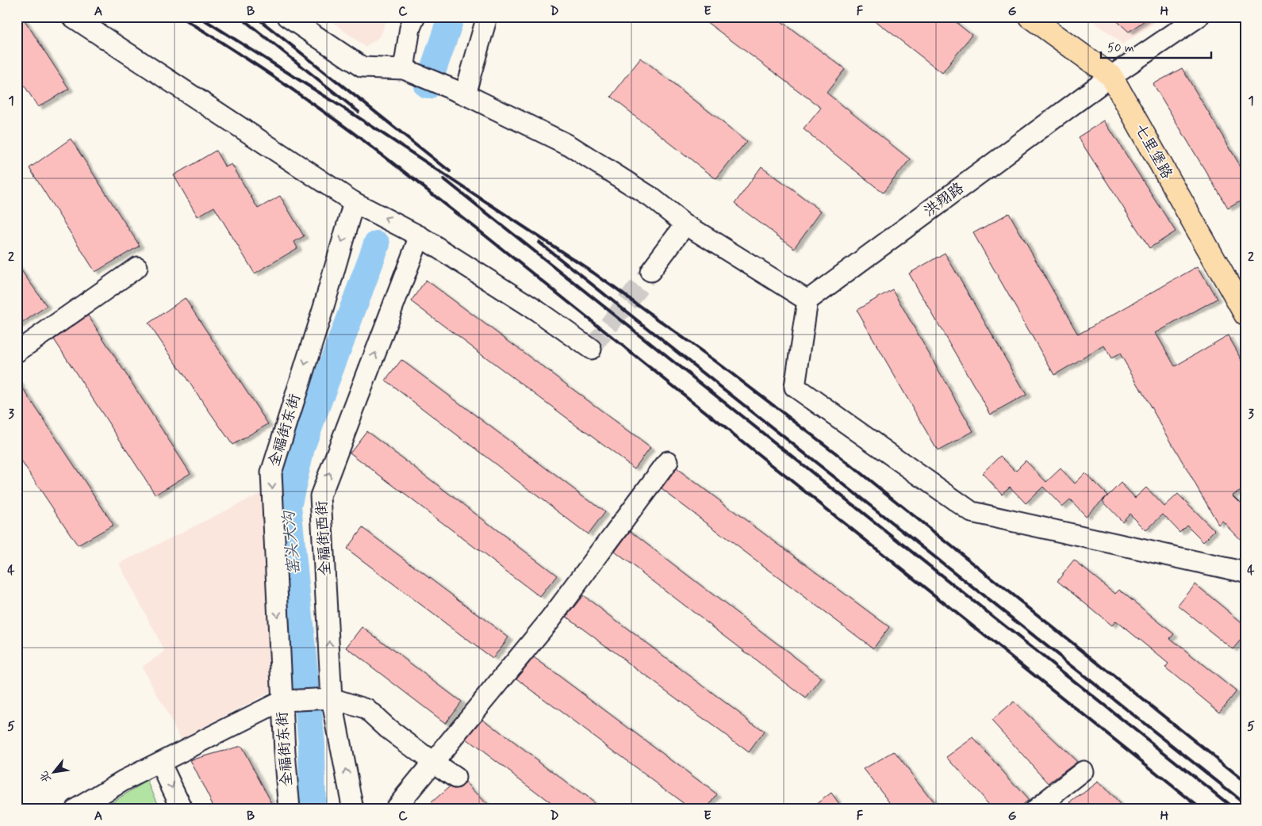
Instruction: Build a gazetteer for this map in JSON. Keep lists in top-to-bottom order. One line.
{"streets":{"main road":["七里堡路"],"street":["洪翔路","全福街东街","全福街西街"]},"crossings":[["七里堡路","洪翔路"]],"one_way":["全福街东街","全福街西街"],"water":["窑头大沟"],"scale_bar":"50 m","north":"bottom left","grid":{"columns":["A","B","C","D","E","F","G","H"],"rows":["1","2","3","4","5"]}}
